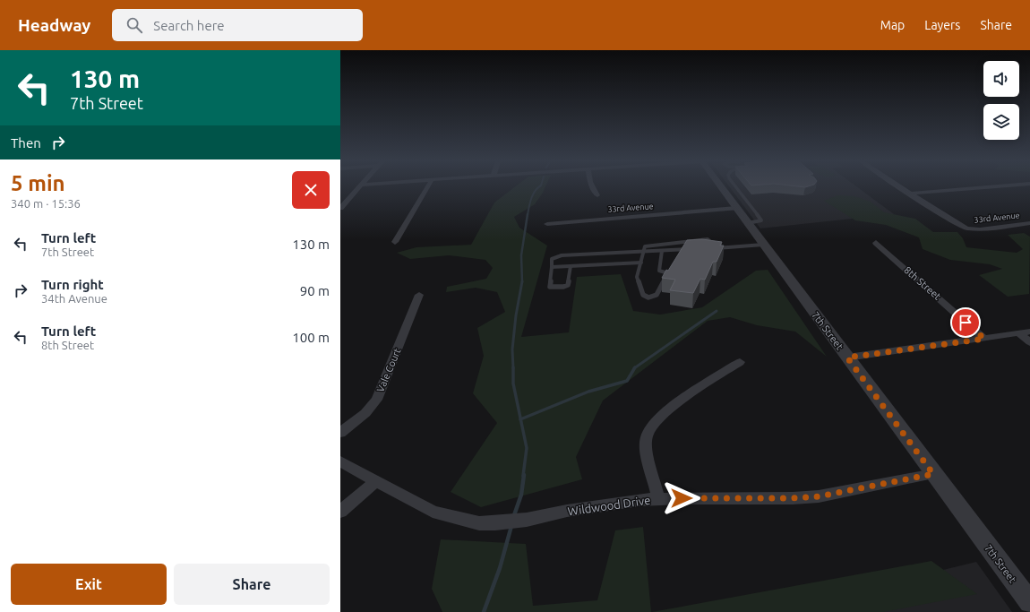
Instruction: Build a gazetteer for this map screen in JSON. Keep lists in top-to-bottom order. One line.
{"streets":{"street":["33rd Avenue","8th Street","7th Street","Vale Court","Wildwood Drive"]},"crossings":[["33rd Avenue","7th Street"],["7th Street","Wildwood Drive"]],"page":{"header":"Headway","search":"Search here","nav":["Map","Layers","Share"],"turn":["130 m","7th Street"],"then":"Then","heading":["5 min","340 m · 15:36"],"list":[{"name":"Turn left","note":"7th Street","value":"130 m"},{"name":"Turn right","note":"34th Avenue","value":"90 m"},{"name":"Turn left","note":"8th Street","value":"100 m"}],"buttons":["Exit","Share"]}}
